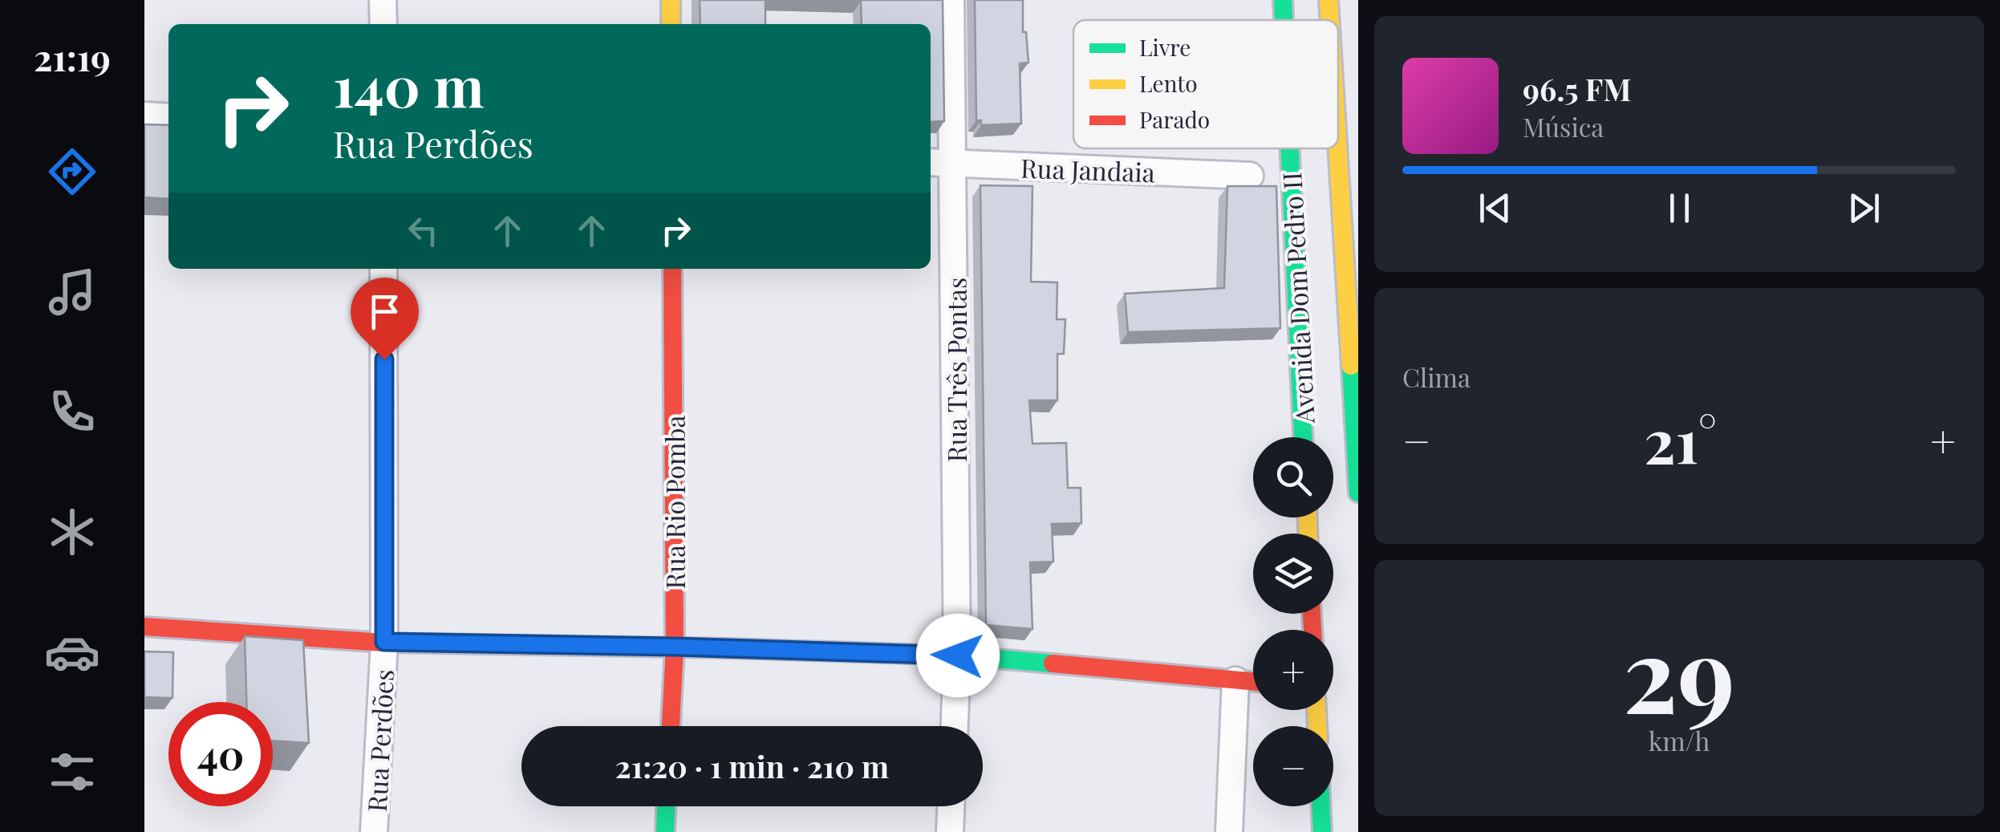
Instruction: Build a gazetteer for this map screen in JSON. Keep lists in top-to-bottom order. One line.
{"streets":{"main road":["Avenida Dom Pedro II","Rua Rio Pomba"],"street":["Rua Jandaia","Rua Três Pontas","Rua Perdões"]},"crossings":[["Rua Jandaia","Rua Três Pontas"]],"legend":["Livre","Lento","Parado"],"page":{"tabs":"21:19","turn":["140 m","Rua Perdões"],"song":["96.5 FM","Música"],"tile":["Clima",["29","km/h"]],"heat":["−","21°","+"],"map_buttons":["+","−"],"limit":"40","trip":"21:20 · 1 min · 210 m"}}
